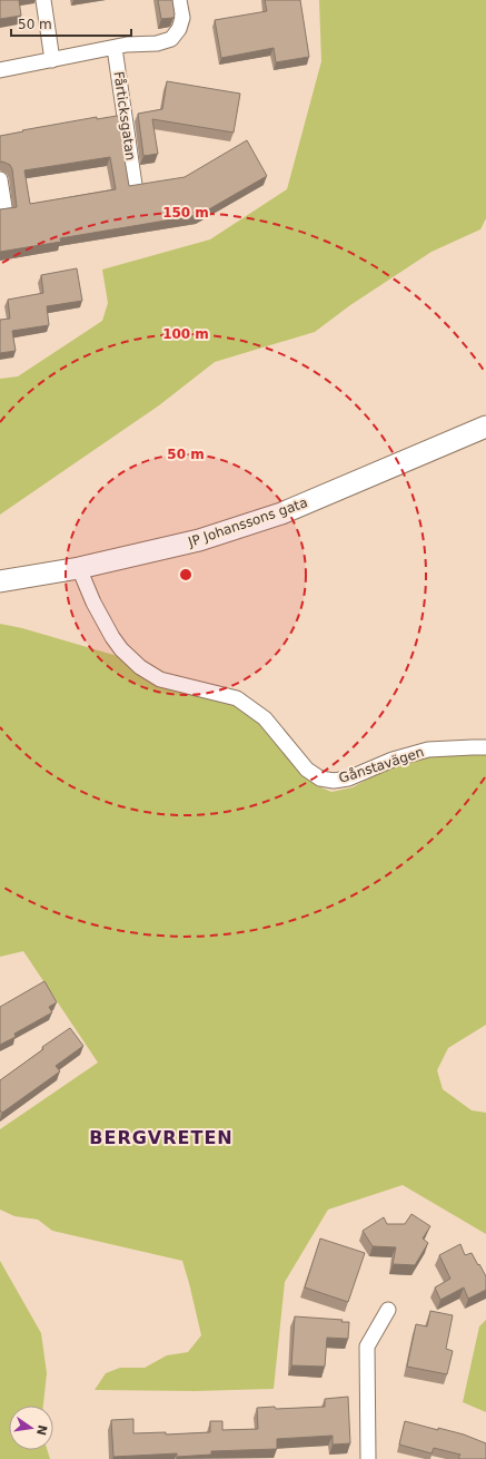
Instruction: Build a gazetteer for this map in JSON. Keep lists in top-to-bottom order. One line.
{"streets":{"street":["Fårticksgatan","JP Johanssons gata","Gånstavägen"]},"crossings":[["JP Johanssons gata","Gånstavägen"]],"districts":["BERGVRETEN"],"scale_bar":"50 m","north":"right","rings":["150 m","100 m","50 m"]}
